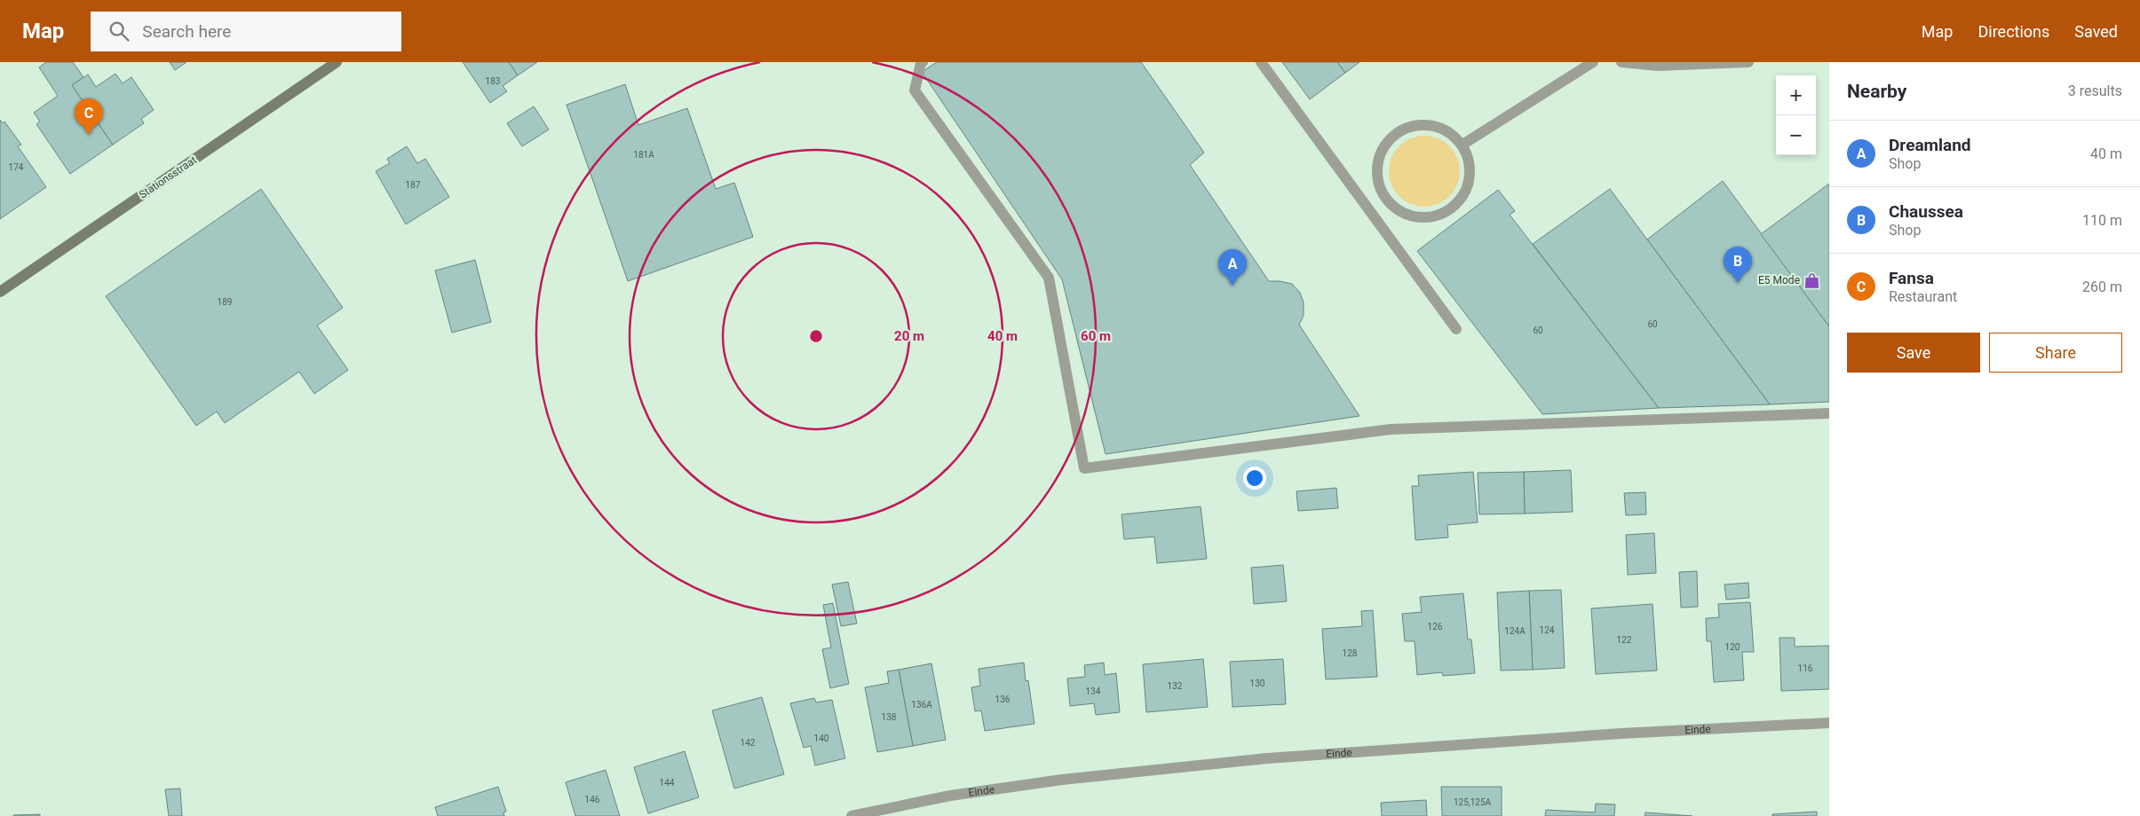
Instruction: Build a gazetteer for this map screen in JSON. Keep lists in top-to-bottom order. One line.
{"streets":{"main road":["Stationsstraat"],"street":["Einde"]},"places":{"shop":["E5 Mode"]},"house_numbers":["183","181A","174","187","189","60","60","126","124","124A","122","120","128","116","130","132","134","136","136A","138","140","142","144","146","125,125A"],"page":{"header":"Map","search":"Search here","nav":["Map","Directions","Saved"],"heading":["Nearby","3 results"],"map_buttons":["+","−"],"pins":["C","B","A"],"list":[{"mark":"A","name":"Dreamland","note":"Shop","value":"40 m"},{"mark":"B","name":"Chaussea","note":"Shop","value":"110 m"},{"mark":"C","name":"Fansa","note":"Restaurant","value":"260 m"}],"buttons":["Save","Share"]},"rings":["20 m","40 m","60 m"]}
